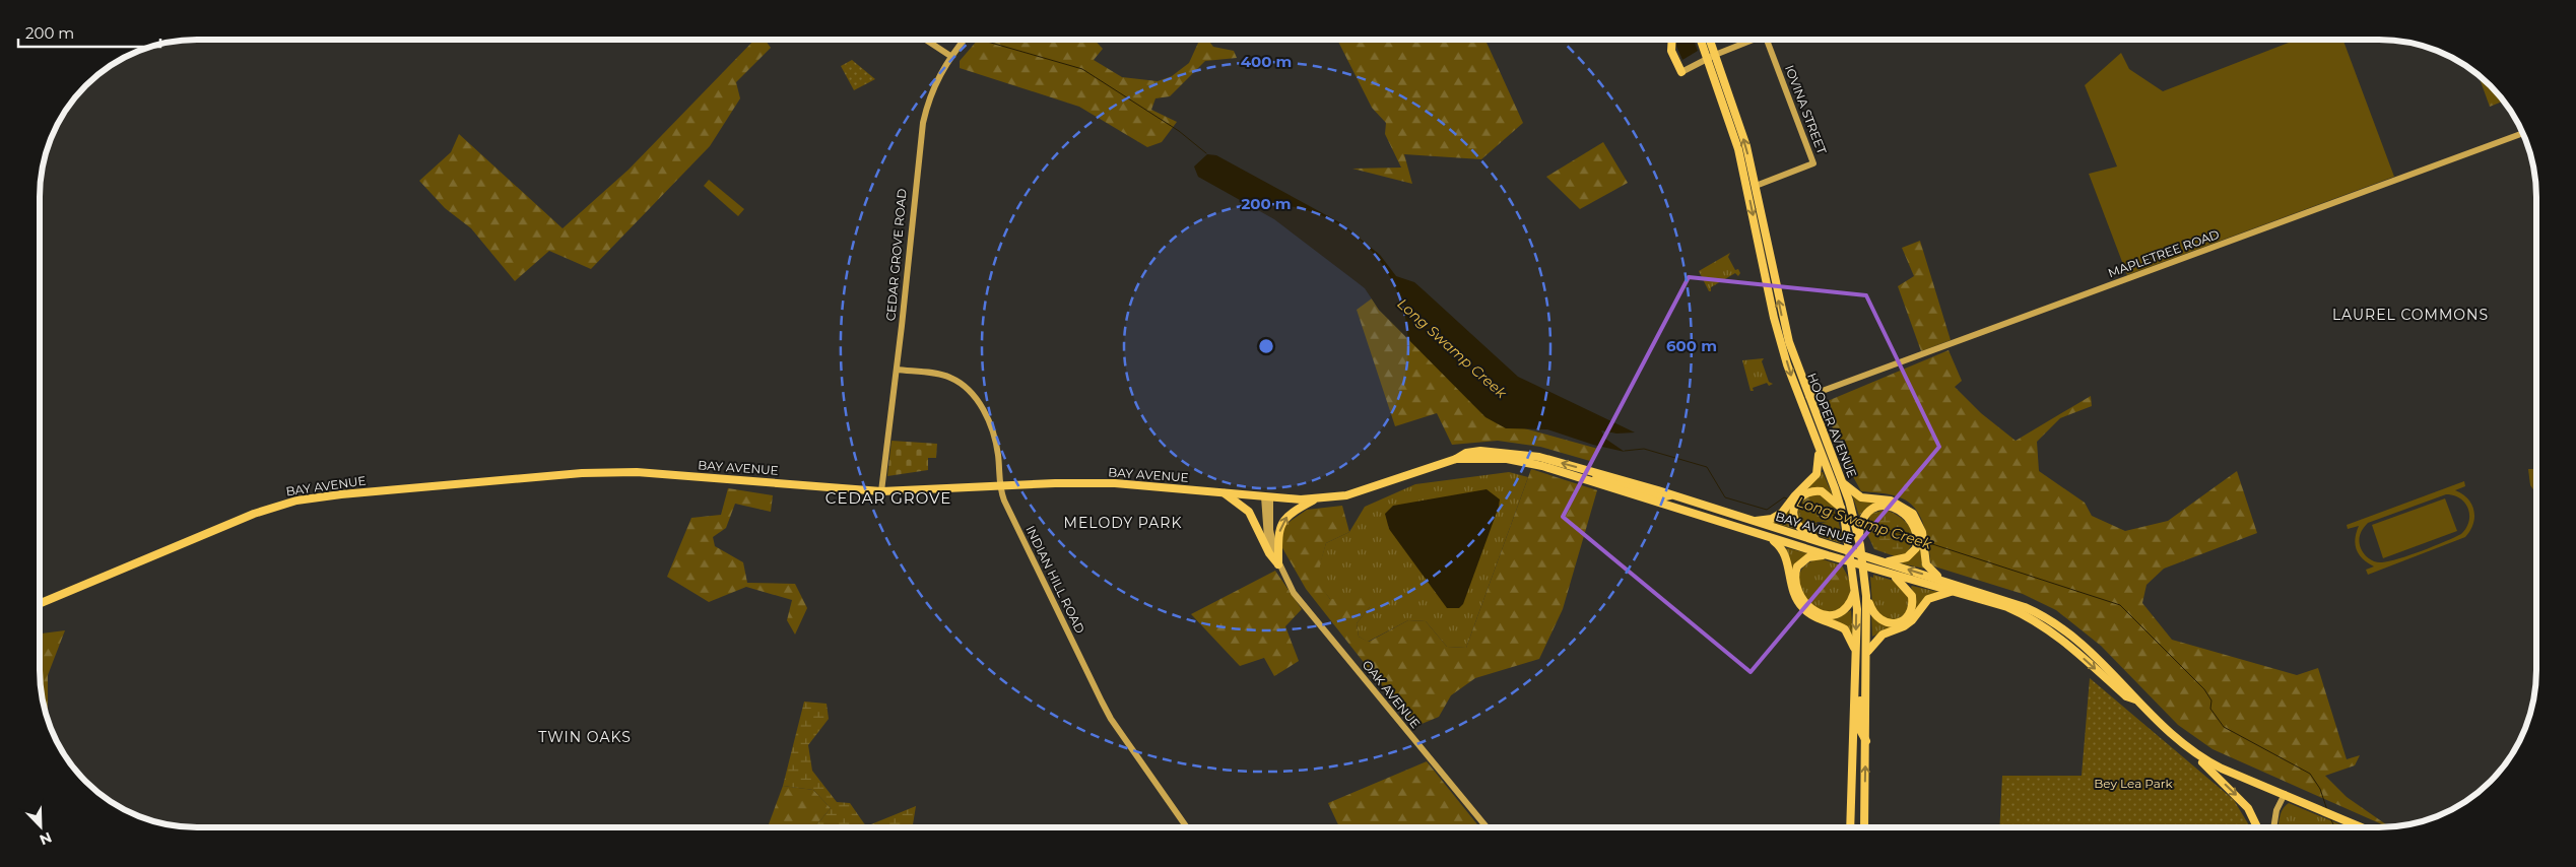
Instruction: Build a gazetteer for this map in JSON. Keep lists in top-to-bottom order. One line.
{"streets":{"main road":["HOOPER AVENUE","BAY AVENUE"],"street":["IOVINA STREET","MAPLETREE ROAD","CEDAR GROVE ROAD","INDIAN HILL ROAD","OAK AVENUE"]},"crossings":[["IOVINA STREET","HOOPER AVENUE"],["MAPLETREE ROAD","HOOPER AVENUE"],["CEDAR GROVE ROAD","BAY AVENUE"],["CEDAR GROVE ROAD","INDIAN HILL ROAD"],["HOOPER AVENUE","BAY AVENUE"],["BAY AVENUE","INDIAN HILL ROAD"],["BAY AVENUE","OAK AVENUE"]],"districts":["LAUREL COMMONS","CEDAR GROVE","MELODY PARK","TWIN OAKS"],"water":["Long Swamp Creek"],"parks":["Bey Lea Park"],"scale_bar":"200 m","north":"bottom right","rings":["400 m","200 m","600 m"]}
